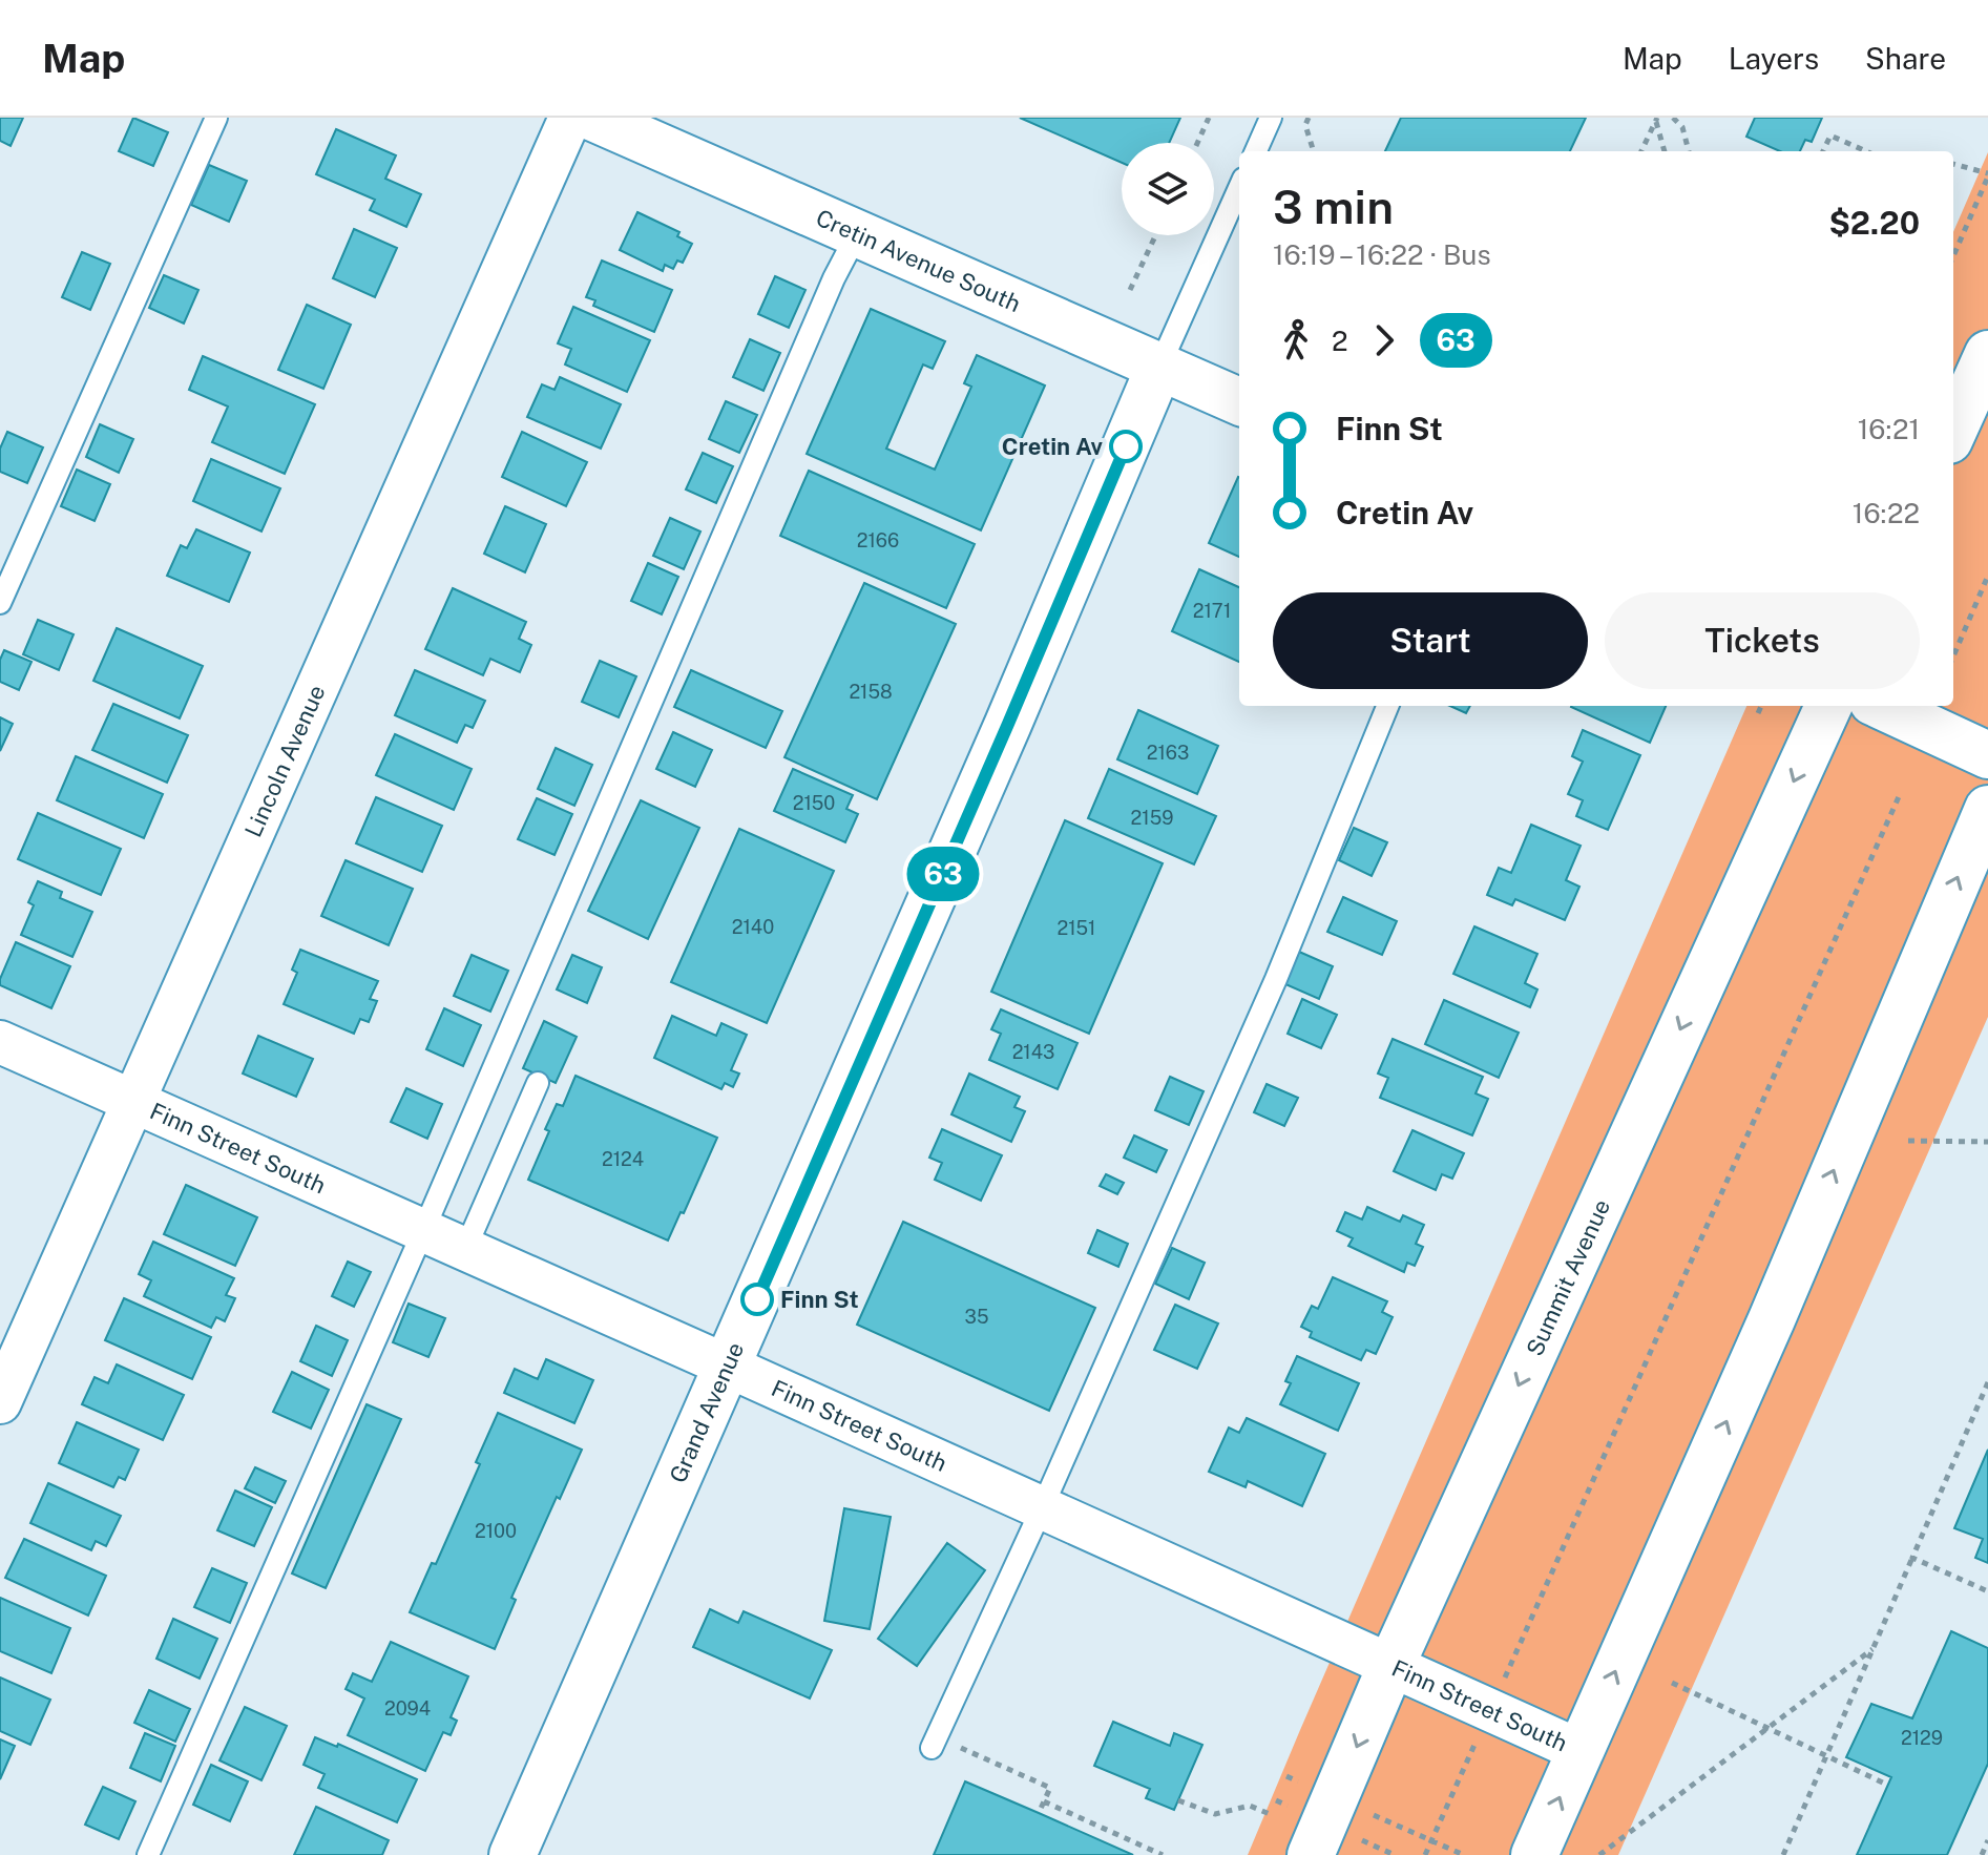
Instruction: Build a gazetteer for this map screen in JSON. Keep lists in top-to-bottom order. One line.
{"streets":{"street":["Cretin Avenue South","Lincoln Avenue","Finn Street South","Summit Avenue","Grand Avenue"]},"crossings":[["Cretin Avenue South","Grand Avenue"],["Lincoln Avenue","Finn Street South"],["Finn Street South","Summit Avenue"],["Finn Street South","Grand Avenue"]],"places":["Cretin Av","Finn St"],"lines":["bus line 63"],"house_numbers":["2166","2171","2158","2163","2150","2159","2140","2151","2143","2124","35","2100","2094","2129"],"page":{"header":"Map","nav":["Map","Layers","Share"],"on_map":"63","heading":["3 min","16:19 – 16:22 · Bus","$2.20"],"legs":["2","63"],"list":[{"name":"Finn St","value":"16:21"},{"name":"Cretin Av","value":"16:22"}],"buttons":["Start","Tickets"]}}
